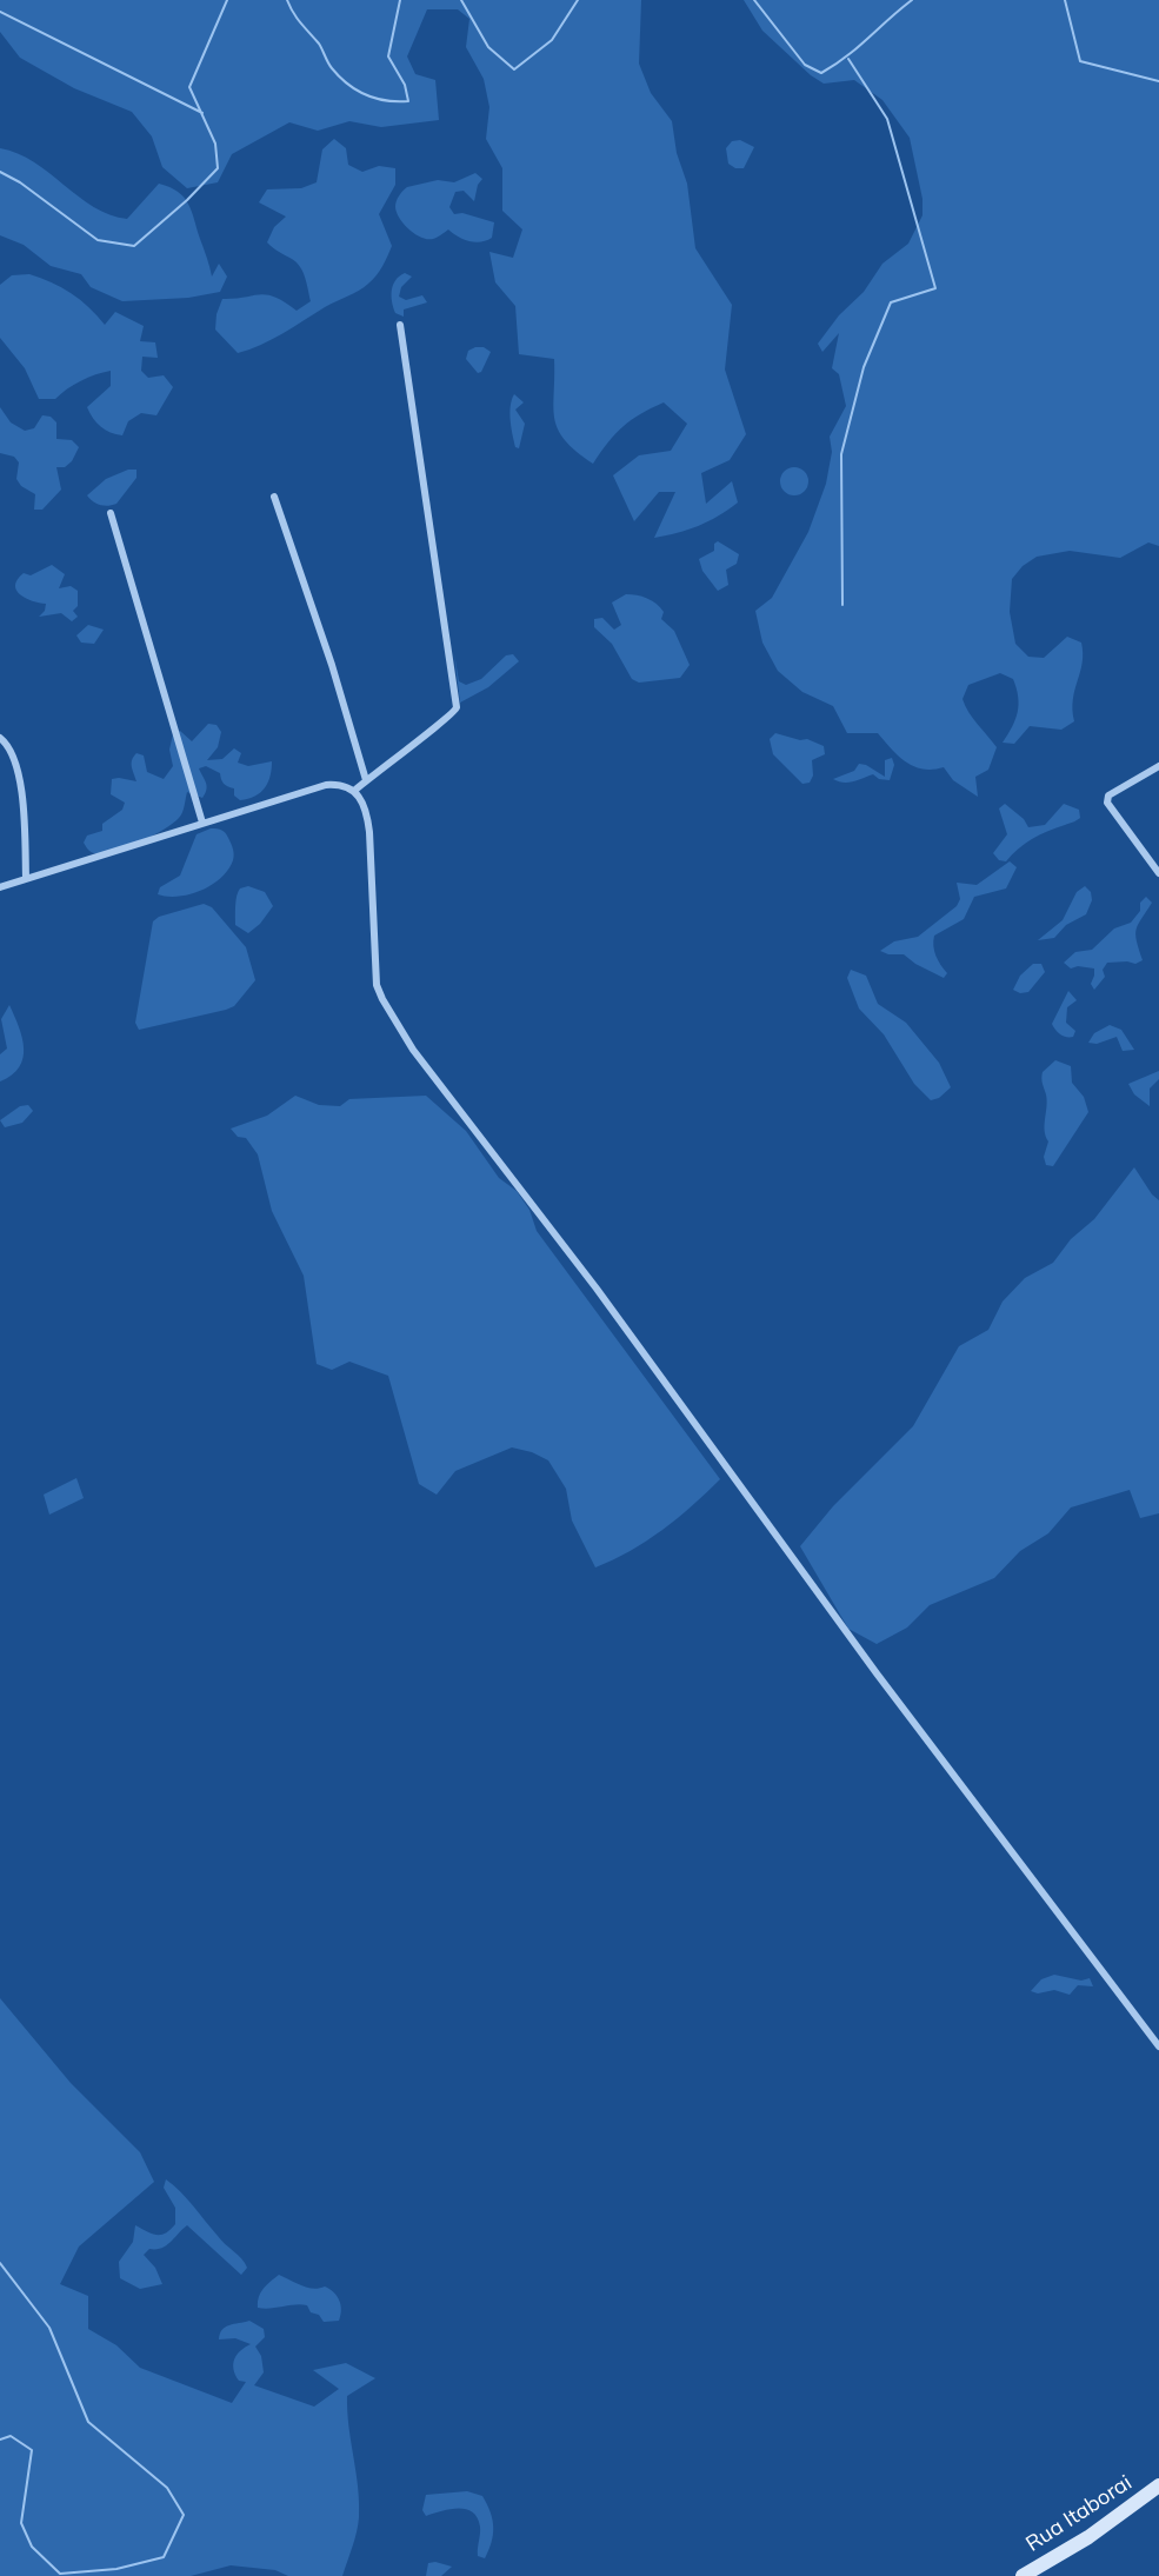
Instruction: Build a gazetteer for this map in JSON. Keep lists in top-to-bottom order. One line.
{"streets":{"street":["Rua Itaborai"]}}
